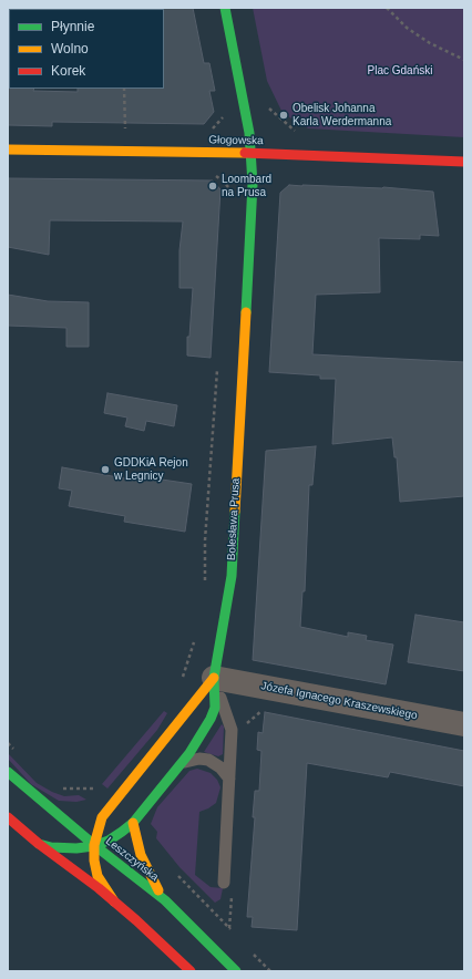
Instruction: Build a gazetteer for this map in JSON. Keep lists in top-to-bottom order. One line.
{"streets":{"street":["Głogowska","Bolesława Prusa","Józefa Ignacego Kraszewskiego","Leszczyńska"]},"crossings":[["Głogowska","Bolesława Prusa"],["Bolesława Prusa","Józefa Ignacego Kraszewskiego"]],"parks":["Plac Gdański"],"places":["Obelisk Johanna Karla Werdermanna","Loombard na Prusa","GDDKiA Rejon w Legnicy"],"legend":["Płynnie","Wolno","Korek"]}
